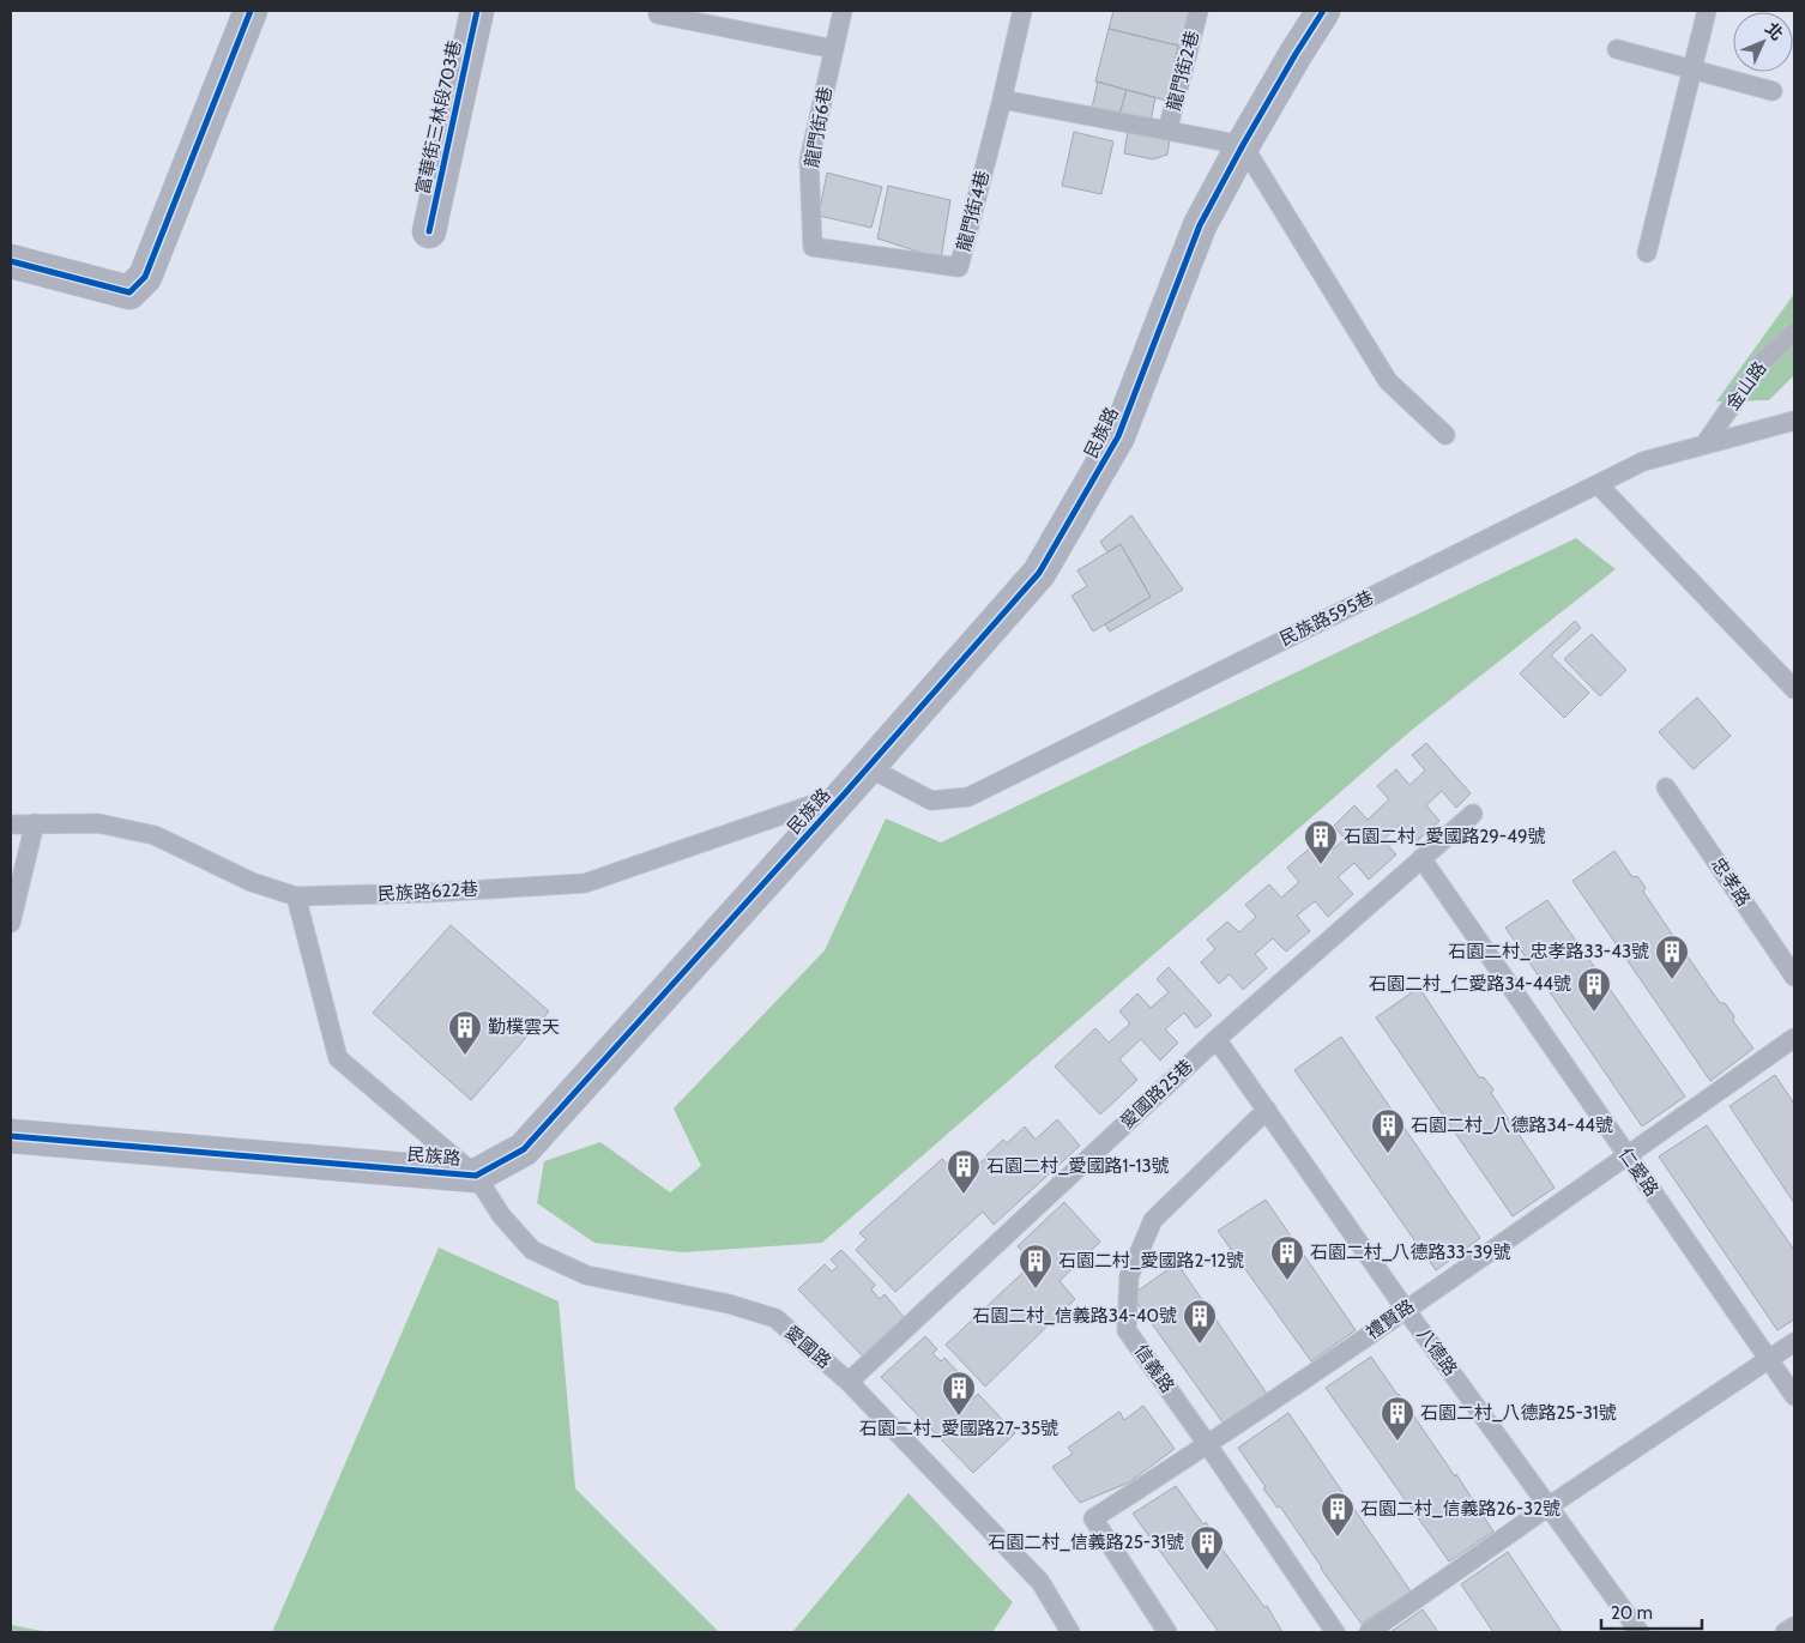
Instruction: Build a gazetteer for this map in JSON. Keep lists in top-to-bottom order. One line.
{"streets":{"street":["富華街三林段703巷","民族路"],"lane":["龍門街2巷","龍門街6巷","龍門街4巷","金山路","民族路595巷","忠孝路","民族路622巷","愛國路25巷","仁愛路","禮賢路","愛國路","八德路","信義路"]},"crossings":[["龍門街6巷","龍門街4巷"],["金山路","民族路595巷"],["民族路","民族路595巷"],["民族路","民族路622巷"],["民族路","愛國路"],["民族路622巷","愛國路"],["愛國路25巷","仁愛路"],["愛國路25巷","愛國路"],["愛國路25巷","八德路"],["仁愛路","禮賢路"],["禮賢路","八德路"],["禮賢路","信義路"],["八德路","信義路"]],"places":{"building":["石園二村_愛國路29-49號","石園二村_忠孝路33-43號","石園二村_仁愛路34-44號","勤樸雲天","石園二村_八德路34-44號","石園二村_愛國路1-13號","石園二村_八德路33-39號","石園二村_愛國路2-12號","石園二村_信義路34-40號","石園二村_愛國路27-35號","石園二村_八德路25-31號","石園二村_信義路26-32號","石園二村_信義路25-31號"]},"scale_bar":"20 m","north":"top right"}
